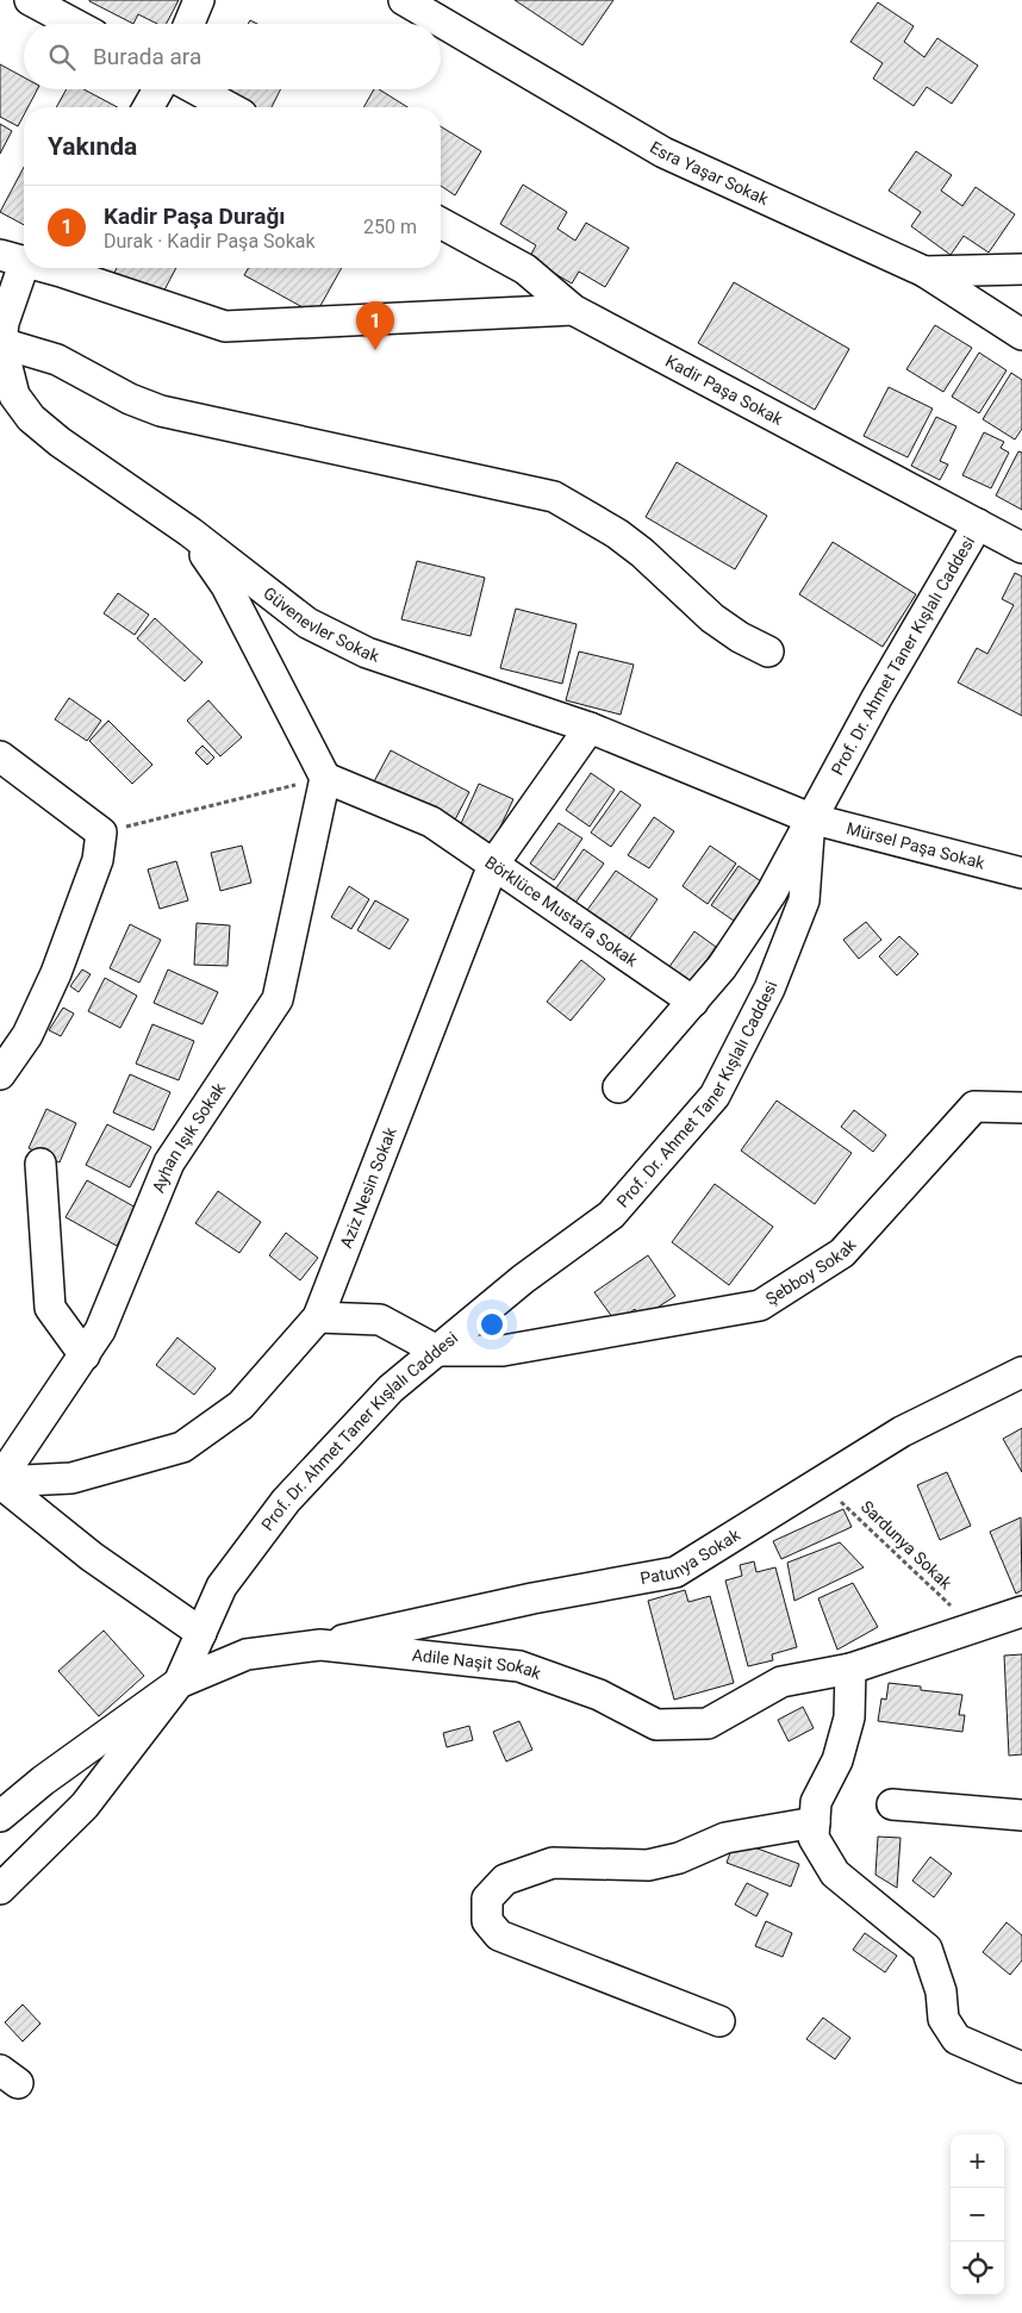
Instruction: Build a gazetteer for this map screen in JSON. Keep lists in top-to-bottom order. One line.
{"streets":{"street":["Esra Yaşar Sokak","Kadir Paşa Sokak","Güvenevler Sokak","Prof. Dr. Ahmet Taner Kışlalı Caddesi","Mürsel Paşa Sokak","Börklüce Mustafa Sokak","Ayhan Işık Sokak","Aziz Nesin Sokak","Şebboy Sokak","Patunya Sokak","Adile Naşit Sokak"],"path":["Sardunya Sokak"]},"crossings":[["Kadir Paşa Sokak","Prof. Dr. Ahmet Taner Kışlalı Caddesi"],["Güvenevler Sokak","Prof. Dr. Ahmet Taner Kışlalı Caddesi"],["Güvenevler Sokak","Mürsel Paşa Sokak"],["Güvenevler Sokak","Aziz Nesin Sokak"],["Prof. Dr. Ahmet Taner Kışlalı Caddesi","Mürsel Paşa Sokak"],["Prof. Dr. Ahmet Taner Kışlalı Caddesi","Börklüce Mustafa Sokak"],["Prof. Dr. Ahmet Taner Kışlalı Caddesi","Şebboy Sokak"],["Prof. Dr. Ahmet Taner Kışlalı Caddesi","Adile Naşit Sokak"],["Börklüce Mustafa Sokak","Ayhan Işık Sokak"],["Börklüce Mustafa Sokak","Aziz Nesin Sokak"],["Ayhan Işık Sokak","Aziz Nesin Sokak"],["Sardunya Sokak","Patunya Sokak"],["Sardunya Sokak","Adile Naşit Sokak"],["Patunya Sokak","Adile Naşit Sokak"]],"page":{"search":"Burada ara","heading":"Yakında","list":[{"mark":"1","name":"Kadir Paşa Durağı","note":"Durak · Kadir Paşa Sokak","value":"250 m"}],"pins":"1","map_buttons":["+","−"]}}
